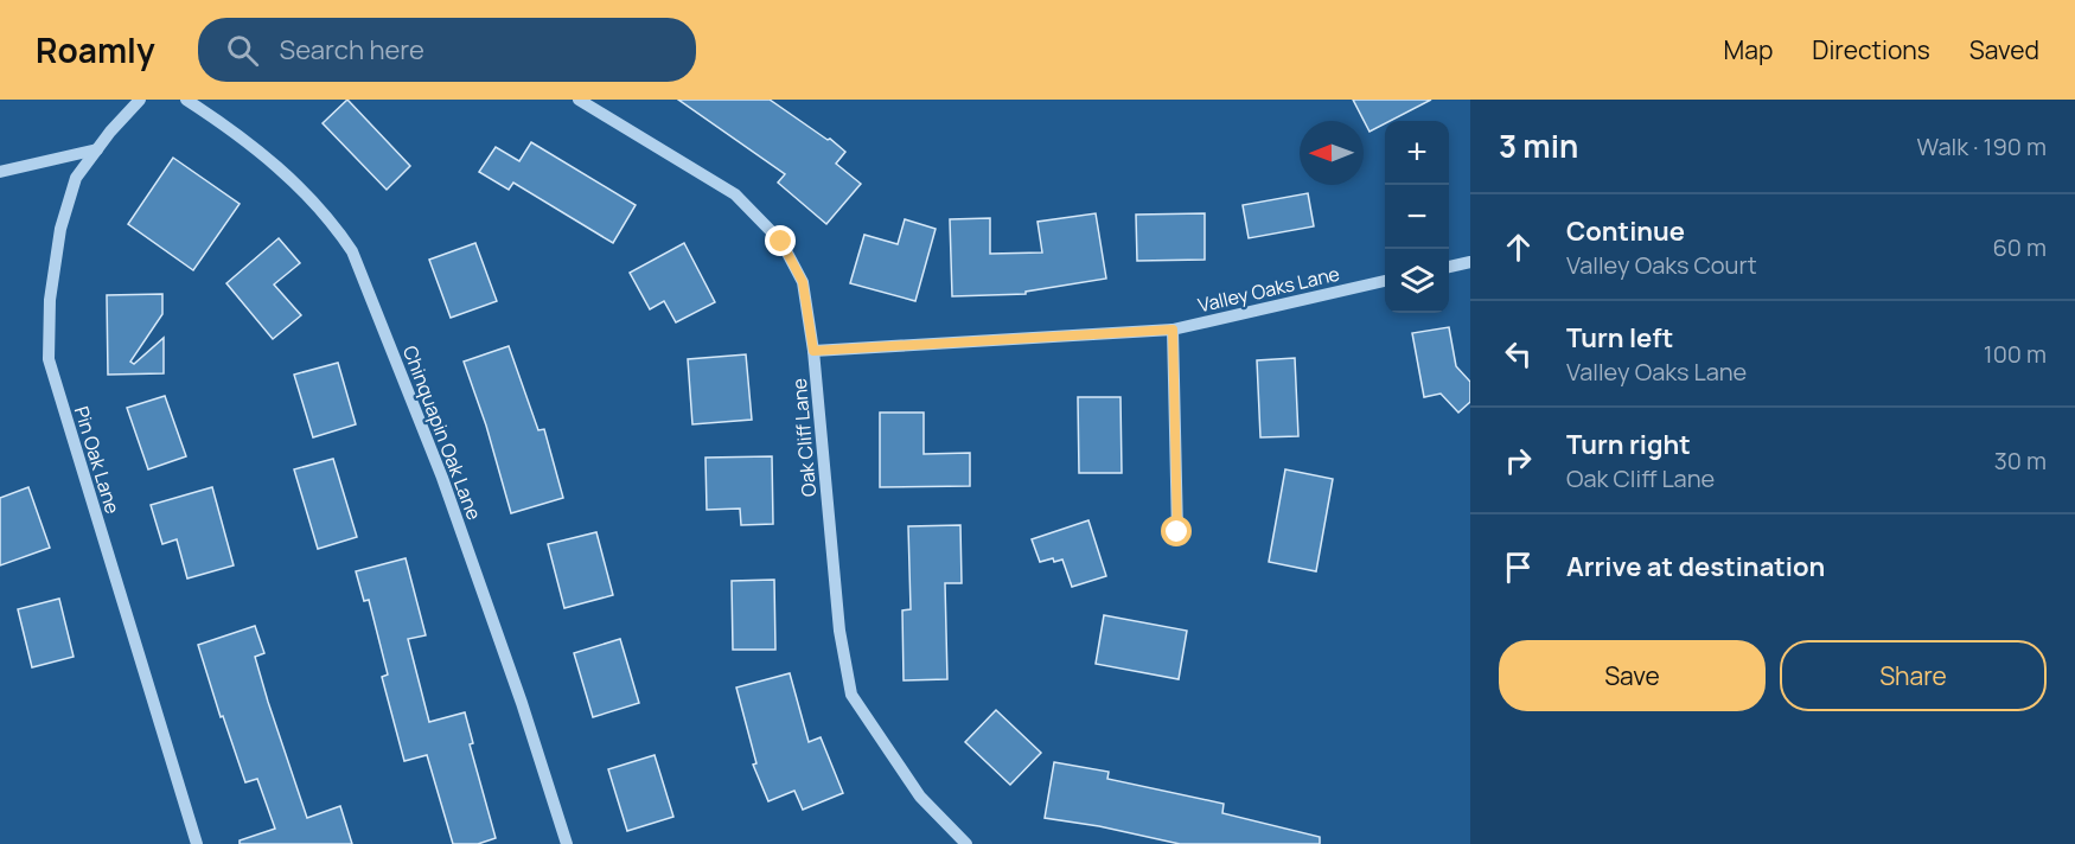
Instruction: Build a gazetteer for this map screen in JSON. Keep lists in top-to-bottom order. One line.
{"streets":{"street":["Valley Oaks Lane","Chinquapin Oak Lane","Oak Cliff Lane","Pin Oak Lane"]},"crossings":[["Valley Oaks Lane","Oak Cliff Lane"]],"north":"left","page":{"header":"Roamly","search":"Search here","nav":["Map","Directions","Saved"],"heading":["3 min","Walk · 190 m"],"map_buttons":["+","−"],"list":[["Continue","Valley Oaks Court","60 m"],["Turn left","Valley Oaks Lane","100 m"],["Turn right","Oak Cliff Lane","30 m"],"Arrive at destination"],"buttons":["Save","Share"]}}
